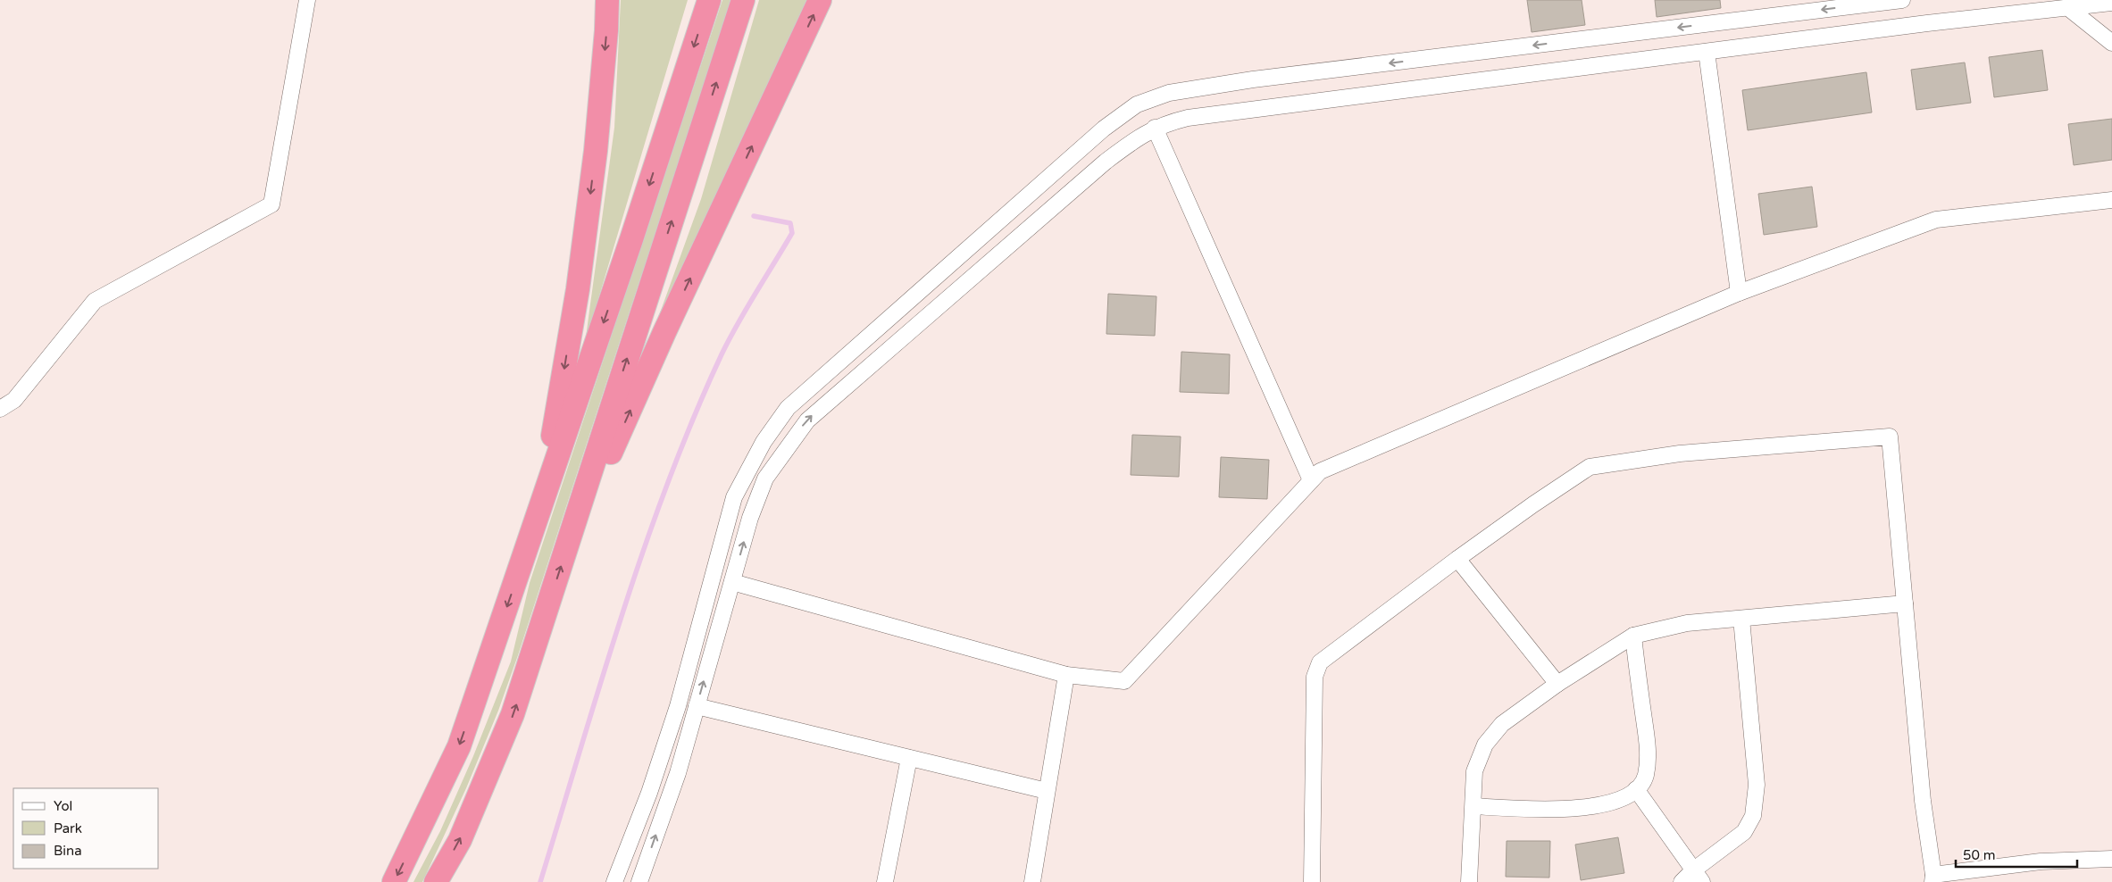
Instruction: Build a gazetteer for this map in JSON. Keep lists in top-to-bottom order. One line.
{"legend":["Yol","Park","Bina"],"scale_bar":"50 m"}
